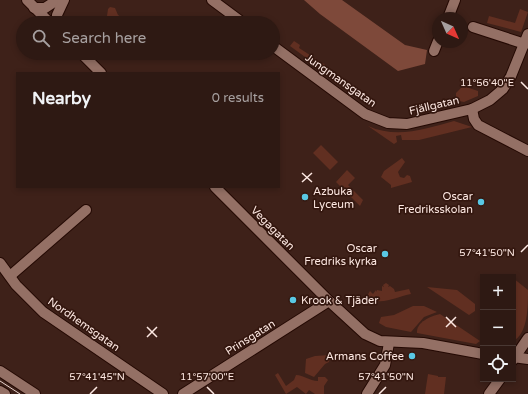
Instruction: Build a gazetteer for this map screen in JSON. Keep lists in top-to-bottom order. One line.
{"streets":{"street":["Jungmansgatan","Fjällgatan","Vegagatan","Nordhemsgatan","Prinsgatan"]},"crossings":[["Jungmansgatan","Fjällgatan"],["Vegagatan","Prinsgatan"]],"places":["Azbuka Lyceum","Oscar Fredriksskolan","Oscar Fredriks kyrka","Krook & Tjäder","Armans Coffee"],"north":"bottom right","page":{"search":"Search here","heading":["Nearby","0 results"],"map_buttons":["+","−"]},"coordinates":["11°56'40\"E","57°41'50\"N","57°41'45\"N","11°57'00\"E"]}
